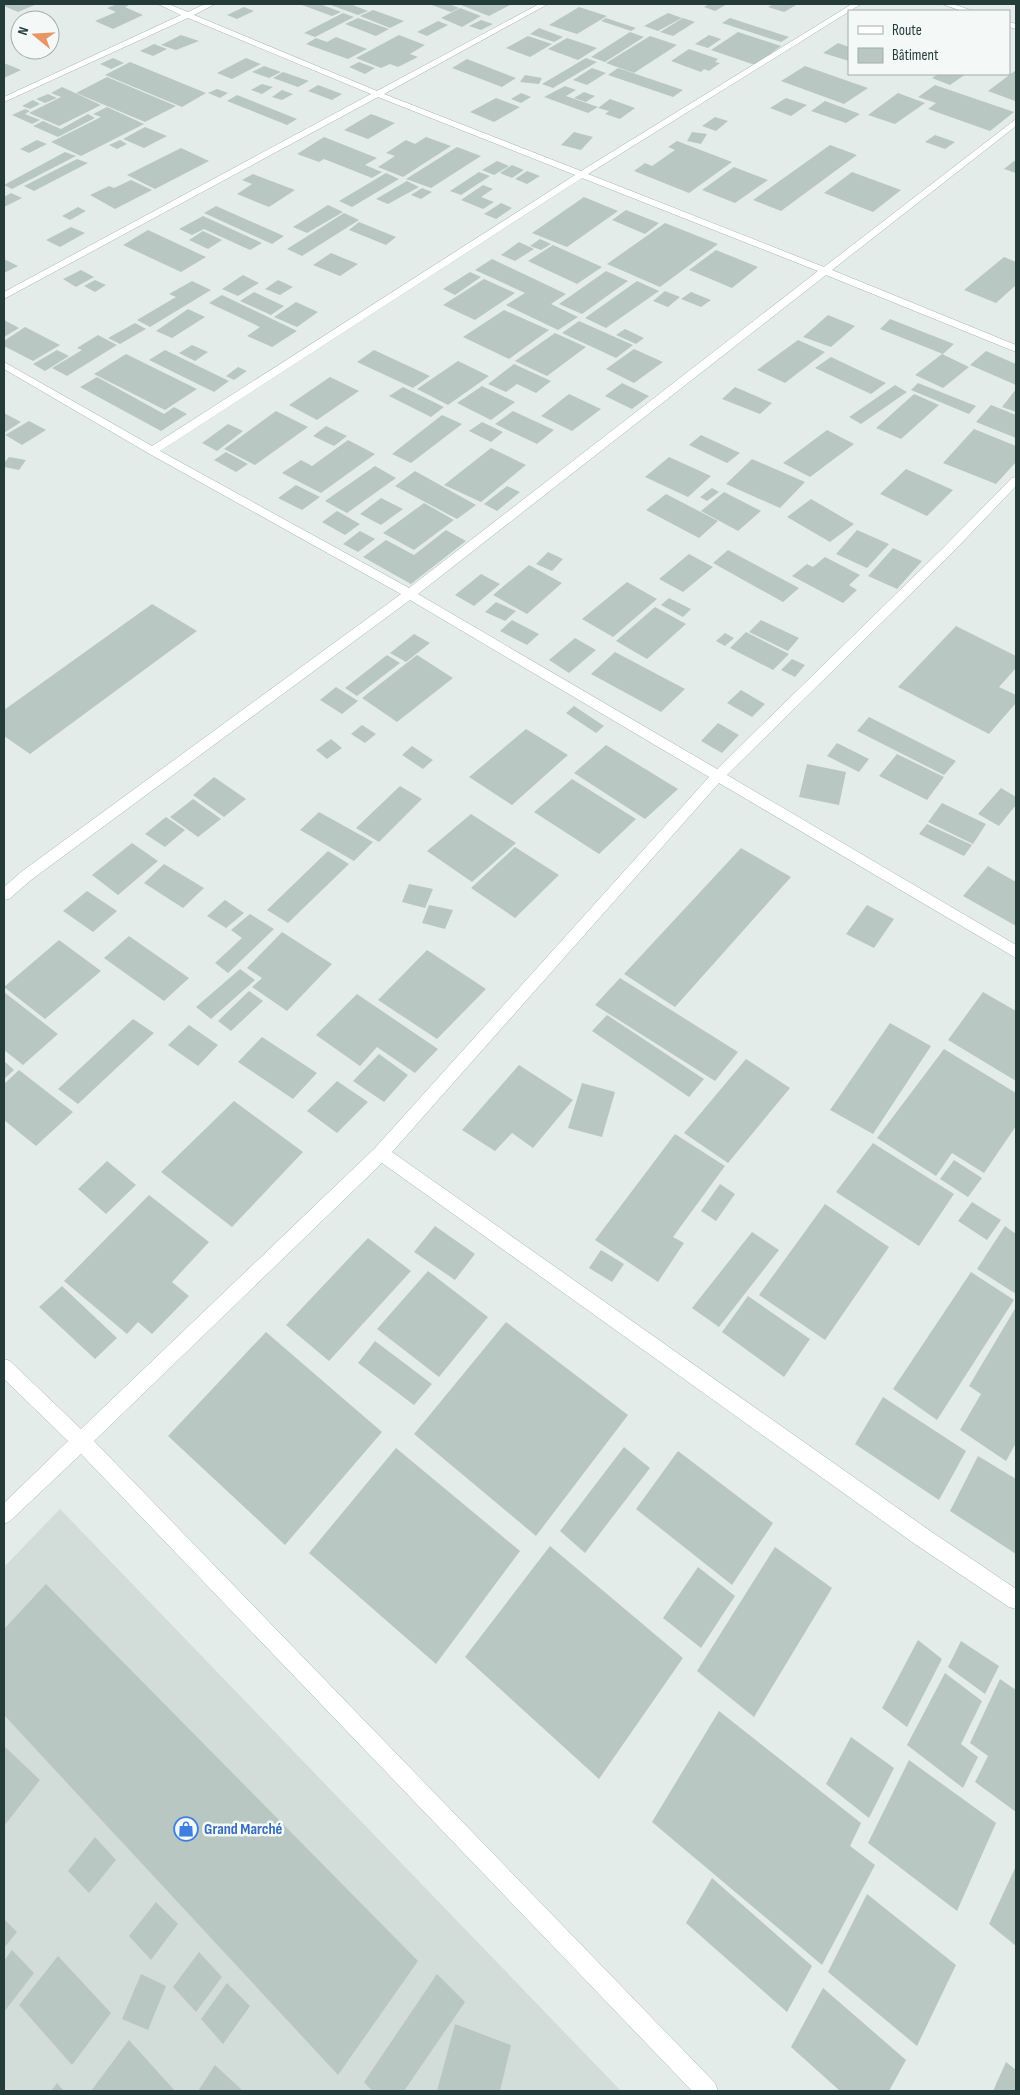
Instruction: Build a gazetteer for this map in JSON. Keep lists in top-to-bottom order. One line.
{"places":{"shop":["Grand Marché"]},"legend":["Route","Bâtiment"],"north":"left"}
